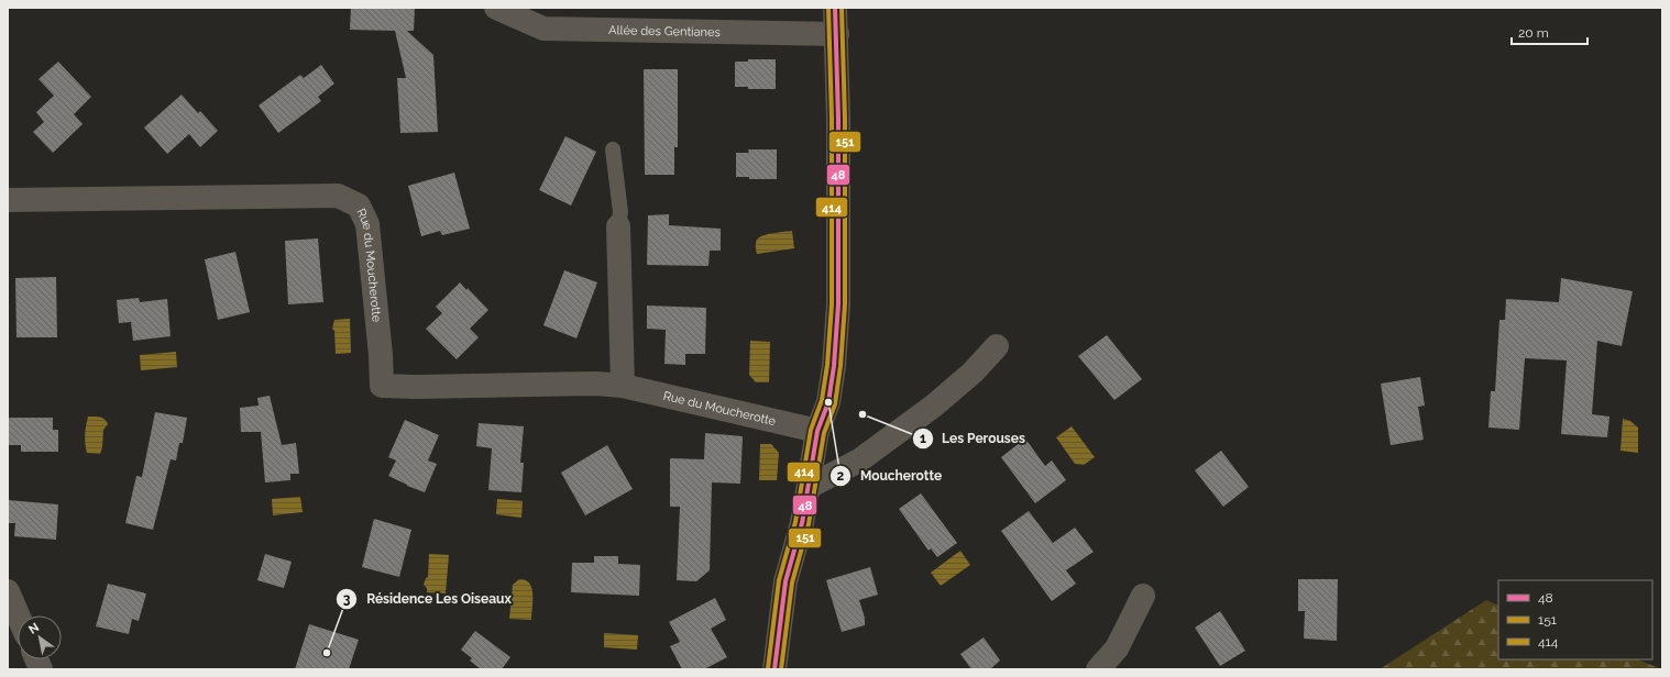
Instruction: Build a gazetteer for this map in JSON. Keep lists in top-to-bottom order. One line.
{"streets":{"street":["Allée des Gentianes","Rue du Moucherotte"]},"places":["Moucherotte","Les Perouses","Résidence Les Oiseaux"],"lines":["transit line 48","transit line 151","transit line 414"],"legend":["48","151","414"],"scale_bar":"20 m","north":"top left"}
